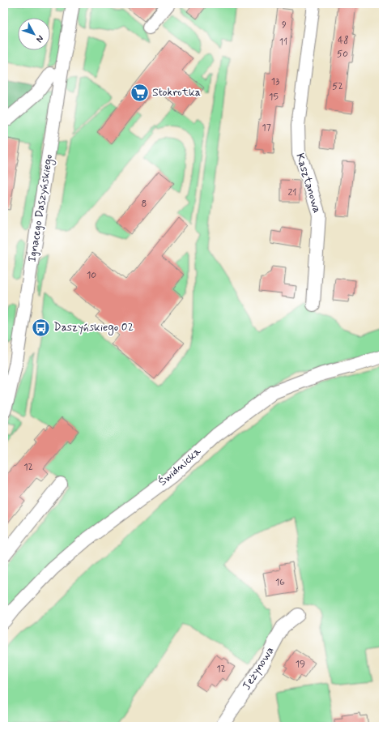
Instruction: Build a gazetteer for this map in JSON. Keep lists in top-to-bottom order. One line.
{"streets":{"street":["Kasztanowa","Ignacego Daszyńskiego","Świdnicka","Jeżynowa"]},"places":{"supermarket":["Stokrotka"],"bus stop":["Daszyńskiego 02"]},"house_numbers":["9","48","11","50","13","52","15","17","21","8","10","12","16","19","12"],"north":"bottom right"}
